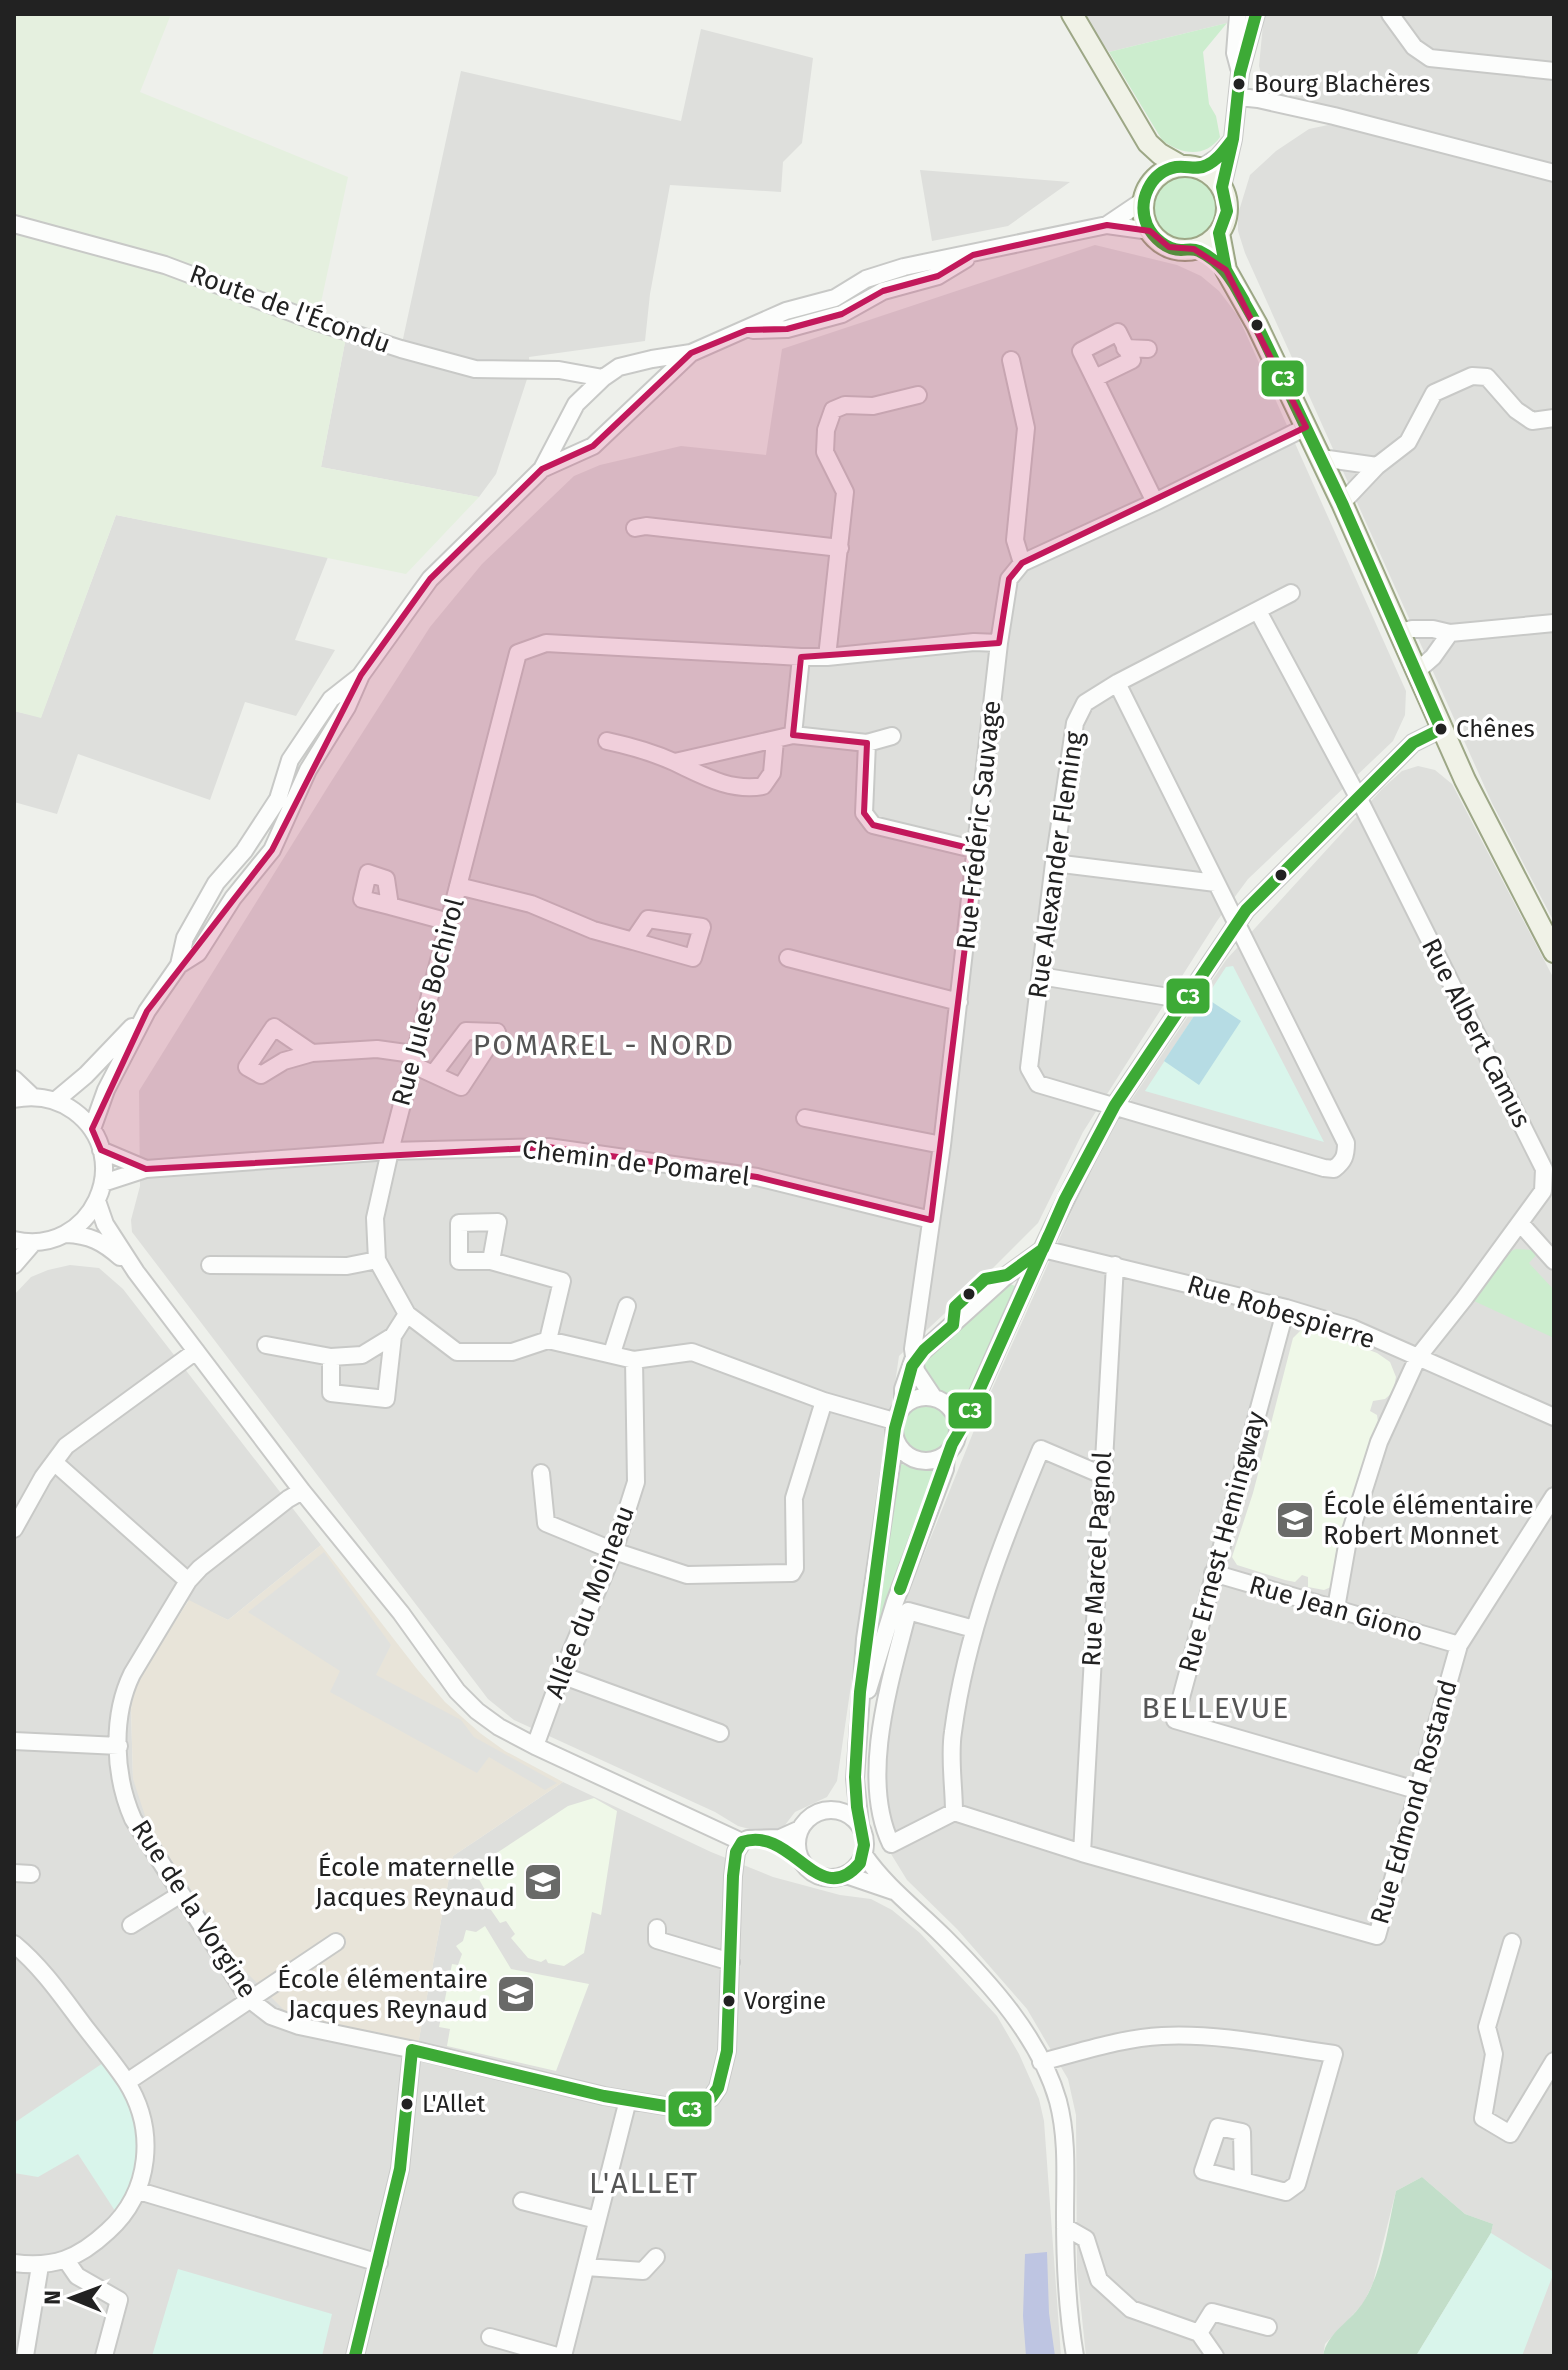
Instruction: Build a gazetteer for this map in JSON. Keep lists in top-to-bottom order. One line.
{"streets":{"street":["Route de l'Écondu","Rue Frédéric Sauvage","Rue Alexander Fleming","Rue Jules Bochirol","Rue Albert Camus","Chemin de Pomarel","Rue Robespierre","Rue Ernest Hemingway","Rue Marcel Pagnol","Allée du Moineau","Rue Jean Giono","Rue Edmond Rostand","Rue de la Vorgine"]},"crossings":[["Rue Frédéric Sauvage","Rue Jules Bochirol"],["Rue Frédéric Sauvage","Chemin de Pomarel"],["Rue Alexander Fleming","Rue Albert Camus"],["Rue Jules Bochirol","Chemin de Pomarel"],["Rue Jules Bochirol","Allée du Moineau"],["Rue Albert Camus","Rue Robespierre"],["Rue Albert Camus","Rue Jean Giono"],["Rue Robespierre","Rue Ernest Hemingway"],["Rue Robespierre","Rue Marcel Pagnol"],["Rue Ernest Hemingway","Rue Jean Giono"],["Rue Ernest Hemingway","Rue Edmond Rostand"],["Rue Marcel Pagnol","Rue Edmond Rostand"],["Rue Jean Giono","Rue Edmond Rostand"]],"districts":["POMAREL - NORD","BELLEVUE","L'ALLET"],"places":{"other":["Bourg Blachères","Chênes","Vorgine","L'Allet"],"school or university":["École élémentaire Robert Monnet","École maternelle Jacques Reynaud","École élémentaire Jacques Reynaud"]},"lines":["transit line C3"],"north":"left"}
